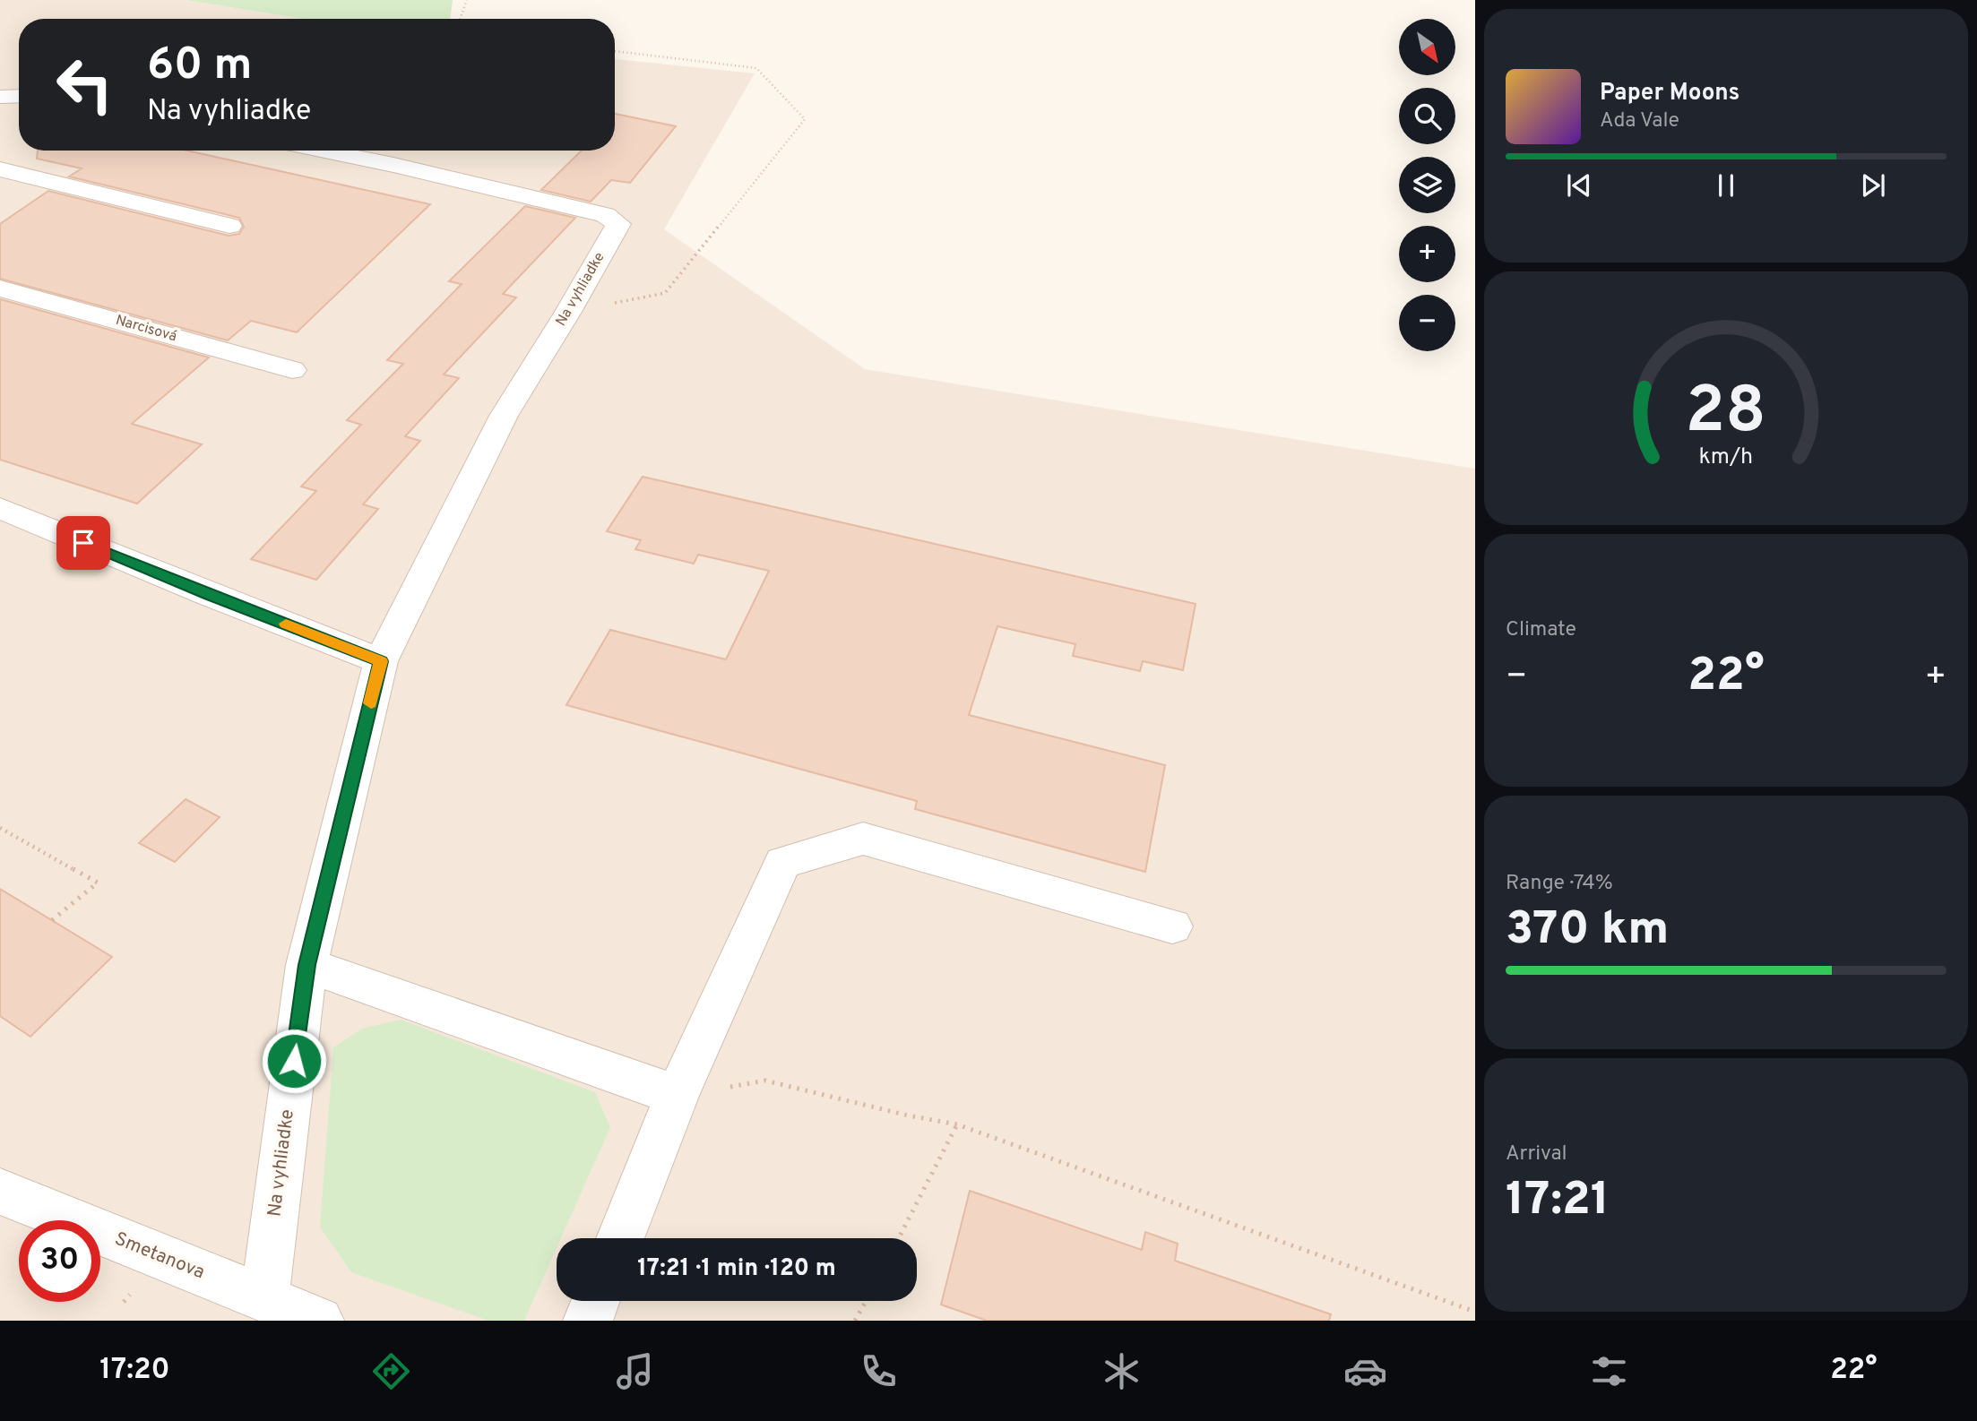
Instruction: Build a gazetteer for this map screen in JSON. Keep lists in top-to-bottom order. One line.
{"streets":{"street":["Na vyhliadke","Narcisová","Smetanova"]},"crossings":[["Na vyhliadke","Smetanova"]],"north":"bottom right","page":{"map_buttons":["+","−"],"turn":["60 m","Na vyhliadke"],"song":["Paper Moons","Ada Vale"],"tile":["Climate",["Range · 74%","370 km"],["Arrival","17:21"]],"heat":["−","22°","+"],"limit":"30","trip":"17:21 · 1 min · 120 m","tabs":["17:20","22°"],"gauge":["28","km/h"]}}
